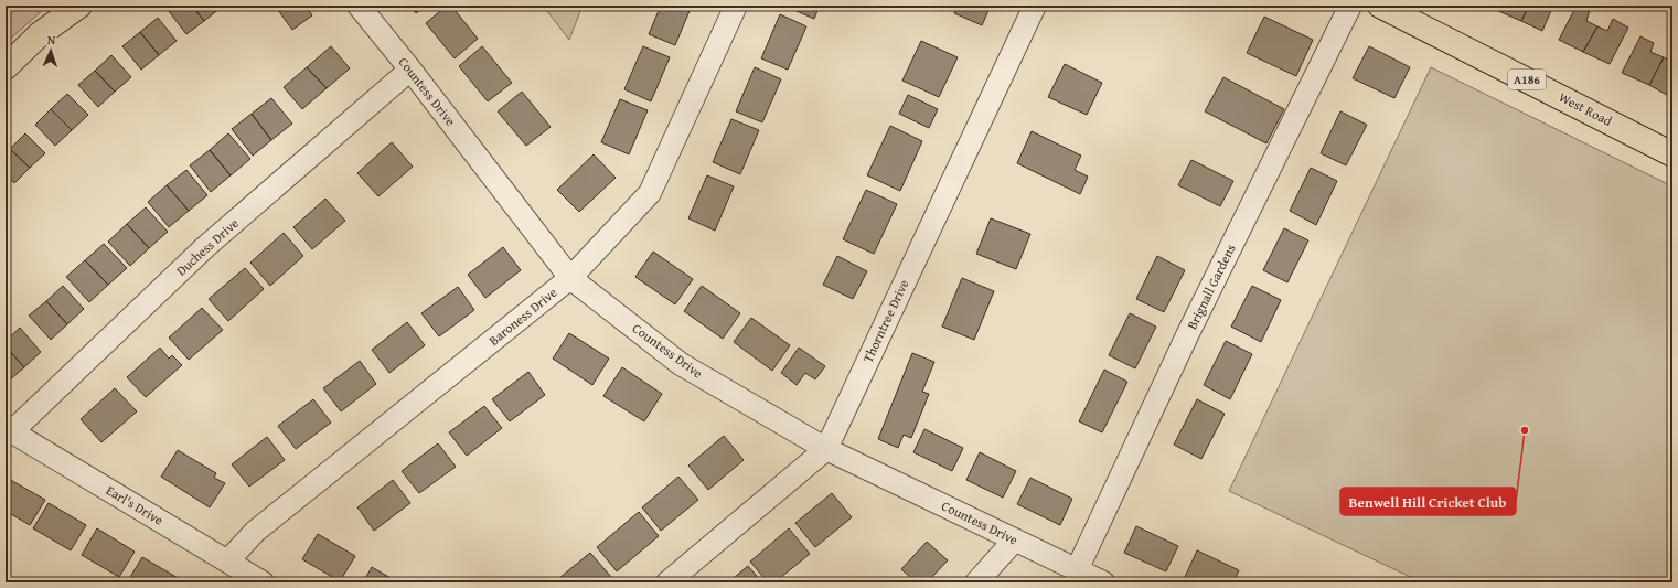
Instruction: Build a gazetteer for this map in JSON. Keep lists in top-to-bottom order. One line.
{"streets":{"main road":["A186","West Road"],"street":["Countess Drive","Duchess Drive","Brignall Gardens","Baroness Drive","Thorntree Drive","Earl's Drive"]},"crossings":[["Countess Drive","Duchess Drive"],["Countess Drive","Brignall Gardens"],["Countess Drive","Baroness Drive"],["Countess Drive","Thorntree Drive"],["Duchess Drive","Earl's Drive"],["Baroness Drive","Earl's Drive"]],"places":["Benwell Hill Cricket Club"],"north":"top"}
